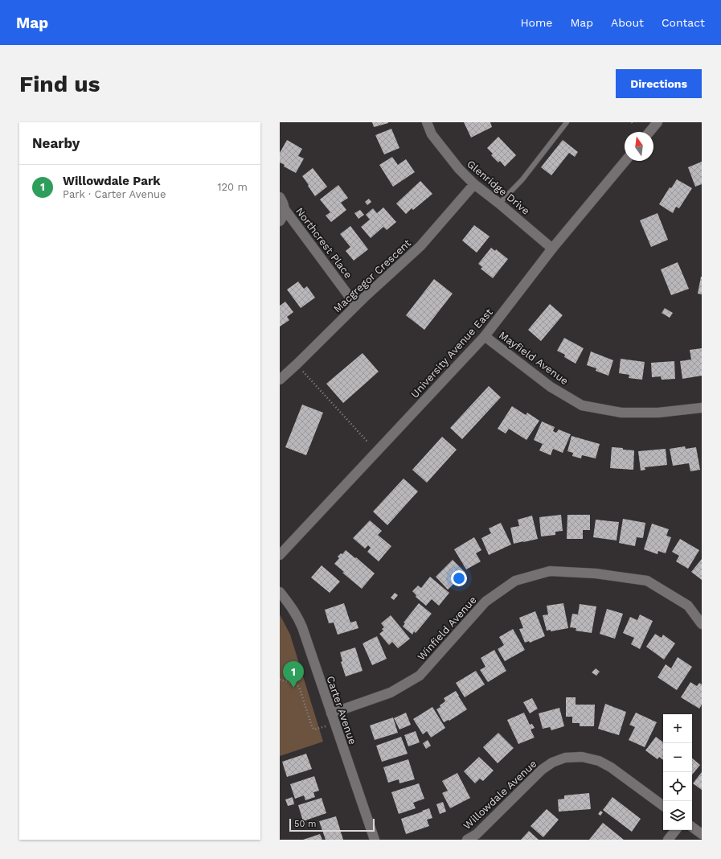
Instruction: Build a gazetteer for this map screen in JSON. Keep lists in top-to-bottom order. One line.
{"streets":{"street":["Glenridge Drive","Northcrest Place","Macgregor Crescent","University Avenue East","Mayfield Avenue","Winfield Avenue","Carter Avenue","Willowdale Avenue"]},"crossings":[["Glenridge Drive","Macgregor Crescent"],["Glenridge Drive","University Avenue East"],["Northcrest Place","Macgregor Crescent"],["University Avenue East","Mayfield Avenue"],["Winfield Avenue","Carter Avenue"]],"scale_bar":"50 m","north":"top","page":{"header":"Map","nav":["Home","Map","About","Contact"],"buttons":"Directions","title":"Find us","heading":"Nearby","list":[{"mark":"1","name":"Willowdale Park","note":"Park · Carter Avenue","value":"120 m"}],"pins":"1","map_buttons":["+","−"],"scale":"50 m"}}
